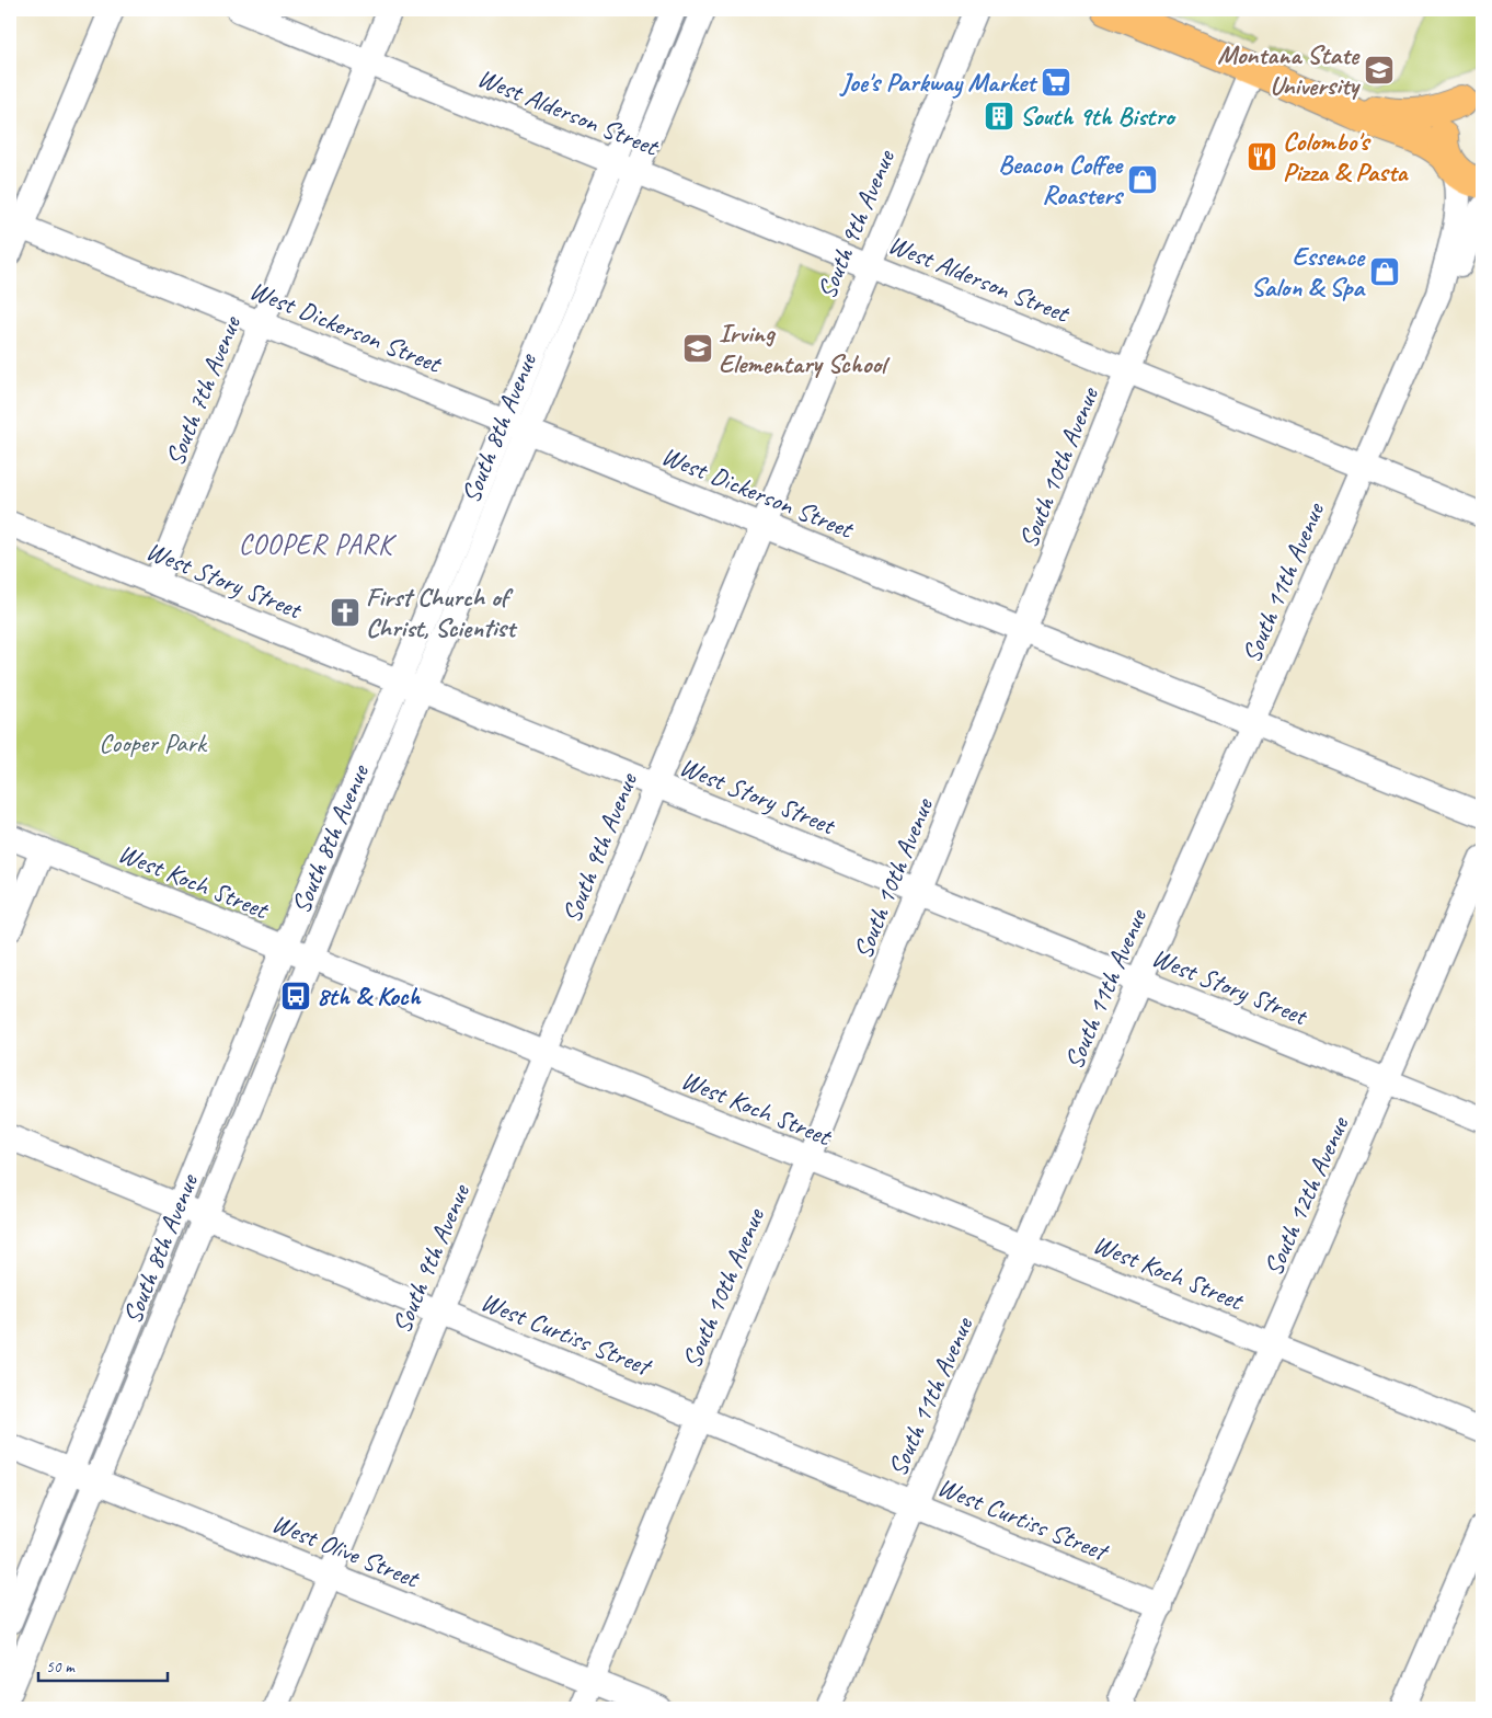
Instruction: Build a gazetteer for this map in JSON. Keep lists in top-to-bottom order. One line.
{"streets":{"street":["West Alderson Street","South 9th Avenue","West Dickerson Street","South 7th Avenue","South 8th Avenue","South 10th Avenue","West Story Street","South 11th Avenue","West Koch Street","South 12th Avenue","West Curtiss Street","West Olive Street"]},"crossings":[["West Alderson Street","South 9th Avenue"],["West Alderson Street","South 7th Avenue"],["West Alderson Street","South 8th Avenue"],["West Alderson Street","South 10th Avenue"],["West Alderson Street","South 11th Avenue"],["South 9th Avenue","West Dickerson Street"],["South 9th Avenue","West Story Street"],["South 9th Avenue","West Koch Street"],["South 9th Avenue","West Curtiss Street"],["South 9th Avenue","West Olive Street"],["West Dickerson Street","South 7th Avenue"],["West Dickerson Street","South 8th Avenue"],["West Dickerson Street","South 10th Avenue"],["West Dickerson Street","South 11th Avenue"],["South 7th Avenue","West Story Street"],["South 8th Avenue","West Story Street"],["South 8th Avenue","West Koch Street"],["South 8th Avenue","West Curtiss Street"],["South 8th Avenue","West Olive Street"],["South 10th Avenue","West Story Street"],["South 10th Avenue","West Koch Street"],["South 10th Avenue","West Curtiss Street"],["South 10th Avenue","West Olive Street"],["West Story Street","South 11th Avenue"],["West Story Street","South 12th Avenue"],["South 11th Avenue","West Koch Street"],["South 11th Avenue","West Curtiss Street"],["West Koch Street","South 12th Avenue"],["South 12th Avenue","West Curtiss Street"]],"districts":["COOPER PARK"],"parks":["Cooper Park"],"places":{"school or university":["Montana State University","Irving Elementary School"],"supermarket":["Joe's Parkway Market"],"building":["South 9th Bistro"],"restaurant":["Colombo's Pizza & Pasta"],"shop":["Beacon Coffee Roasters","Essence Salon & Spa"],"church":["First Church of Christ, Scientist"],"bus stop":["8th & Koch"]},"scale_bar":"50 m"}
